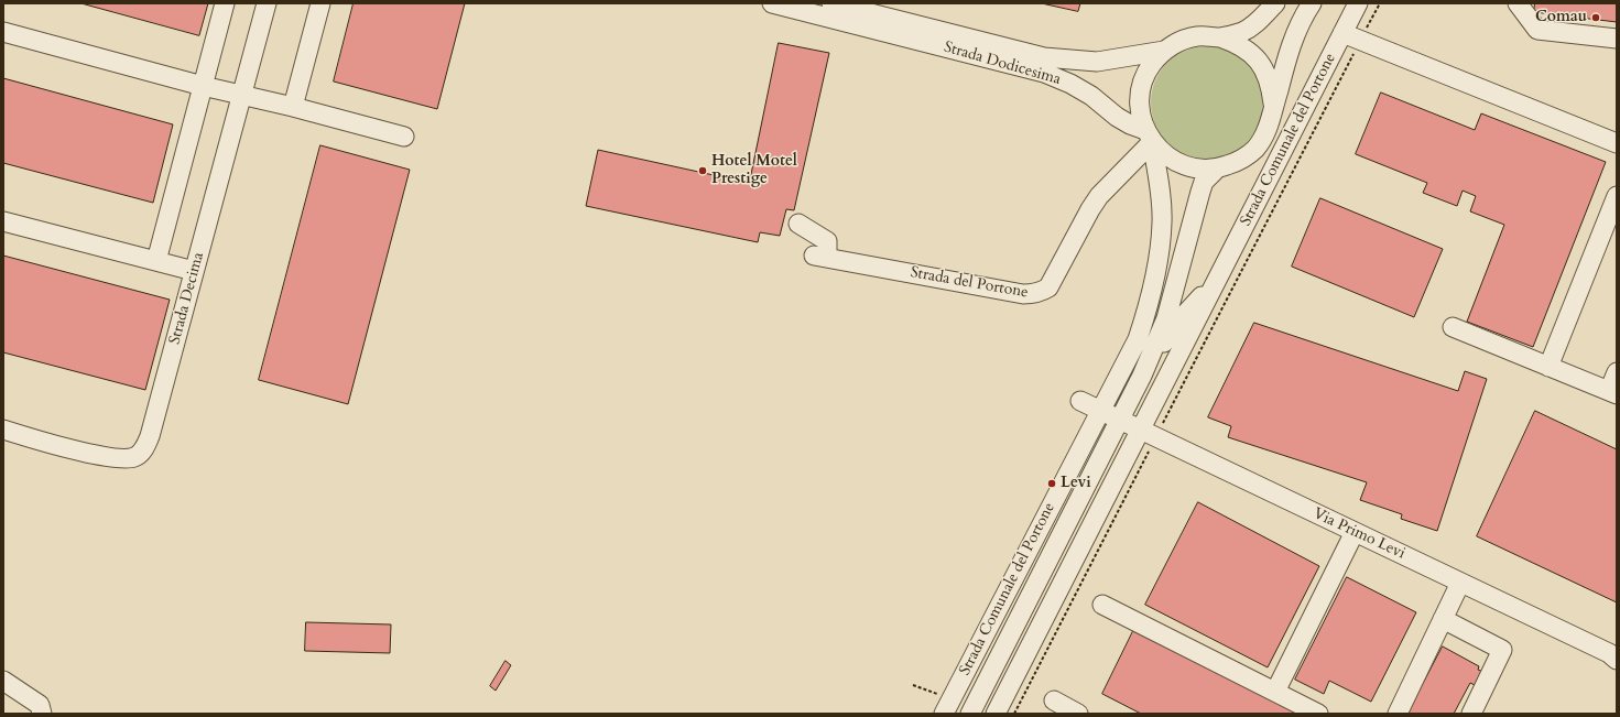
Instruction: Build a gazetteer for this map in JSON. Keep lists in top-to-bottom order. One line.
{"streets":{"street":["Strada Dodicesima","Strada Comunale del Portone","Strada del Portone","Strada Decima","Via Primo Levi"]},"crossings":[["Strada Dodicesima","Strada Comunale del Portone"],["Strada Dodicesima","Strada del Portone"],["Strada Comunale del Portone","Strada del Portone"],["Strada Comunale del Portone","Via Primo Levi"]],"places":["Comau","Hotel Motel Prestige","Levi"]}
